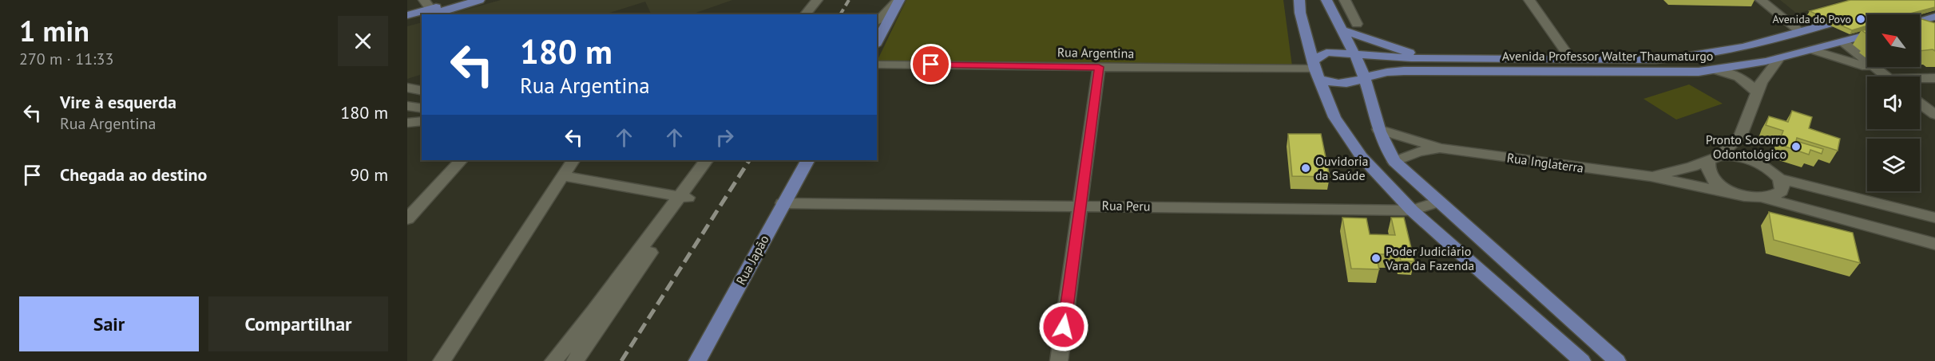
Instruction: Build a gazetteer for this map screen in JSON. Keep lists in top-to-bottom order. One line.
{"streets":{"main road":["Avenida Professor Walter Thaumaturgo","Rua Japão"],"street":["Rua Argentina","Rua Inglaterra","Rua Peru"]},"crossings":[["Rua Argentina","Avenida Professor Walter Thaumaturgo"],["Rua Peru","Rua Japão"]],"places":["Avenida do Povo","Pronto Socorro Odontológico","Ouvidoria da Saúde","Poder Judiciário Vara da Fazenda"],"north":"top left","page":{"heading":["1 min","270 m · 11:33"],"turn":["180 m","Rua Argentina"],"list":[{"name":"Vire à esquerda","note":"Rua Argentina","value":"180 m"},{"name":"Chegada ao destino","value":"90 m"}],"buttons":["Sair","Compartilhar"]}}
